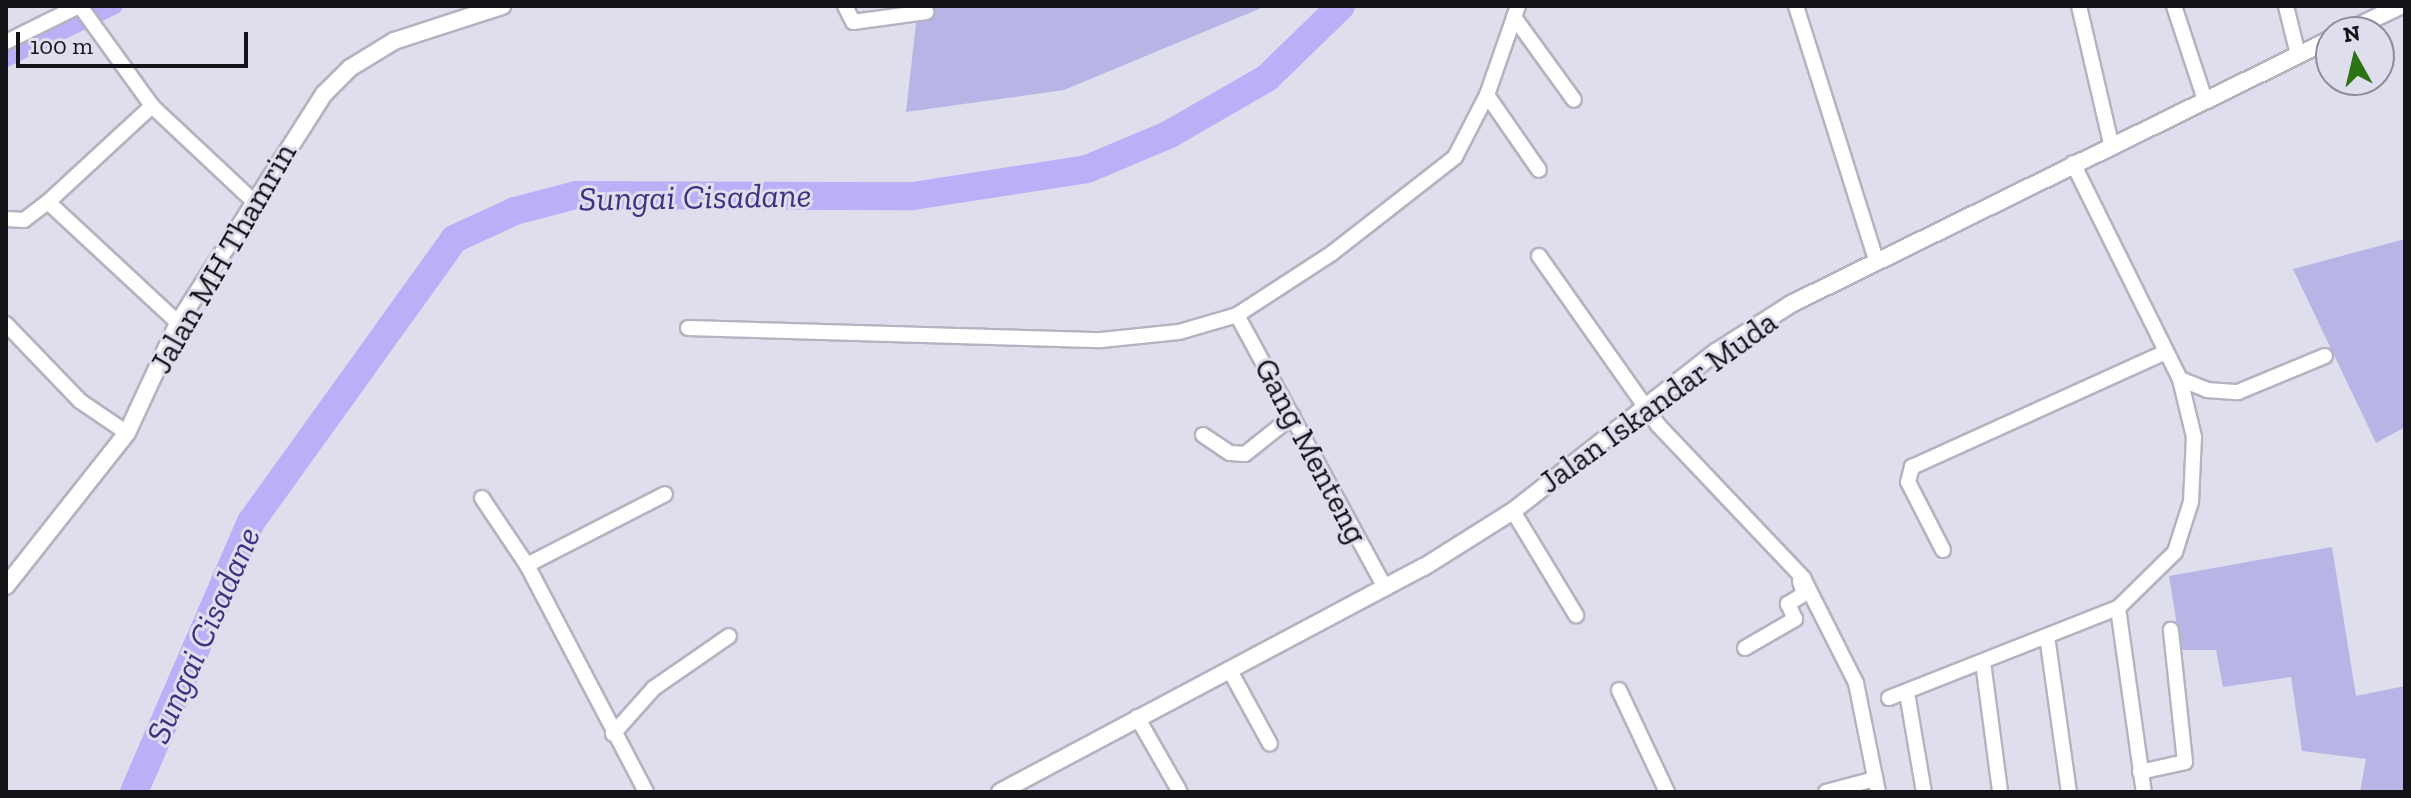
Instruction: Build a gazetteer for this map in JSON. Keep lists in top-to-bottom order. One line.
{"streets":{"street":["Jalan MH Thamrin","Jalan Iskandar Muda","Gang Menteng"]},"crossings":[["Jalan Iskandar Muda","Gang Menteng"]],"water":["Sungai Cisadane"],"scale_bar":"100 m","north":"top"}
